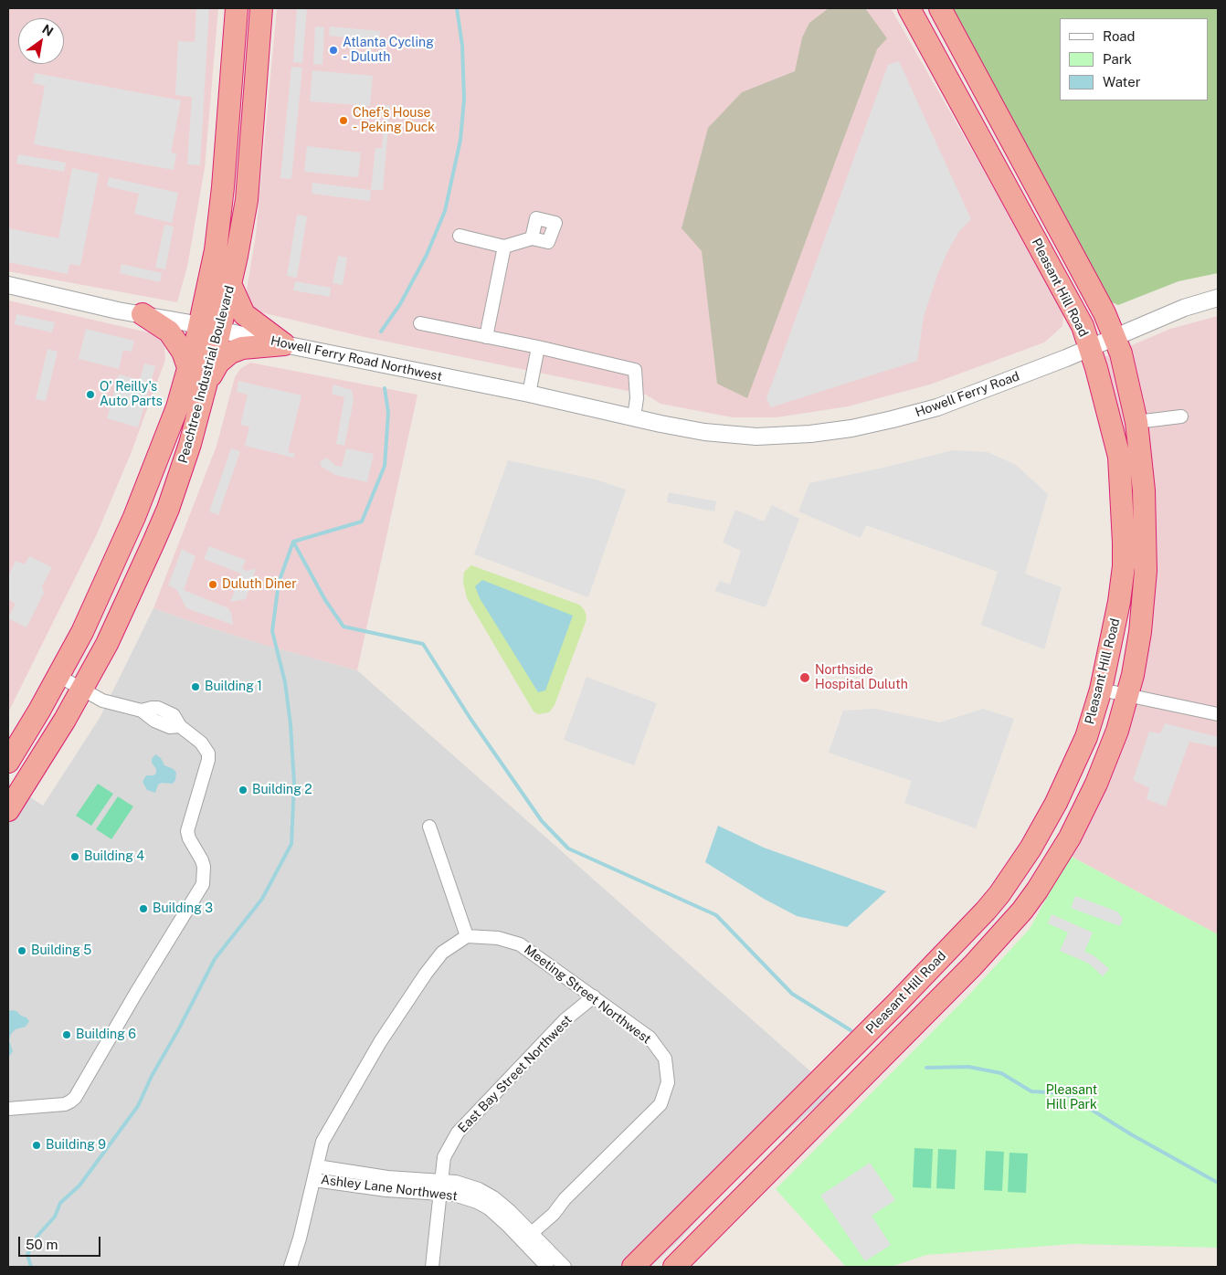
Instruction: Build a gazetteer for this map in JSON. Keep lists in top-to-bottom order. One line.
{"streets":{"highway":["Pleasant Hill Road","Peachtree Industrial Boulevard"],"street":["Howell Ferry Road Northwest","Howell Ferry Road","Meeting Street Northwest","East Bay Street Northwest","Ashley Lane Northwest"]},"crossings":[["Pleasant Hill Road","Howell Ferry Road"],["Howell Ferry Road Northwest","Peachtree Industrial Boulevard"],["Howell Ferry Road Northwest","Howell Ferry Road"],["Meeting Street Northwest","East Bay Street Northwest"],["Meeting Street Northwest","Ashley Lane Northwest"],["East Bay Street Northwest","Ashley Lane Northwest"]],"parks":["Pleasant Hill Park"],"places":["Atlanta Cycling - Duluth","Chef's House - Peking Duck","O' Reilly's Auto Parts","Duluth Diner","Northside Hospital Duluth","Building 1","Building 2","Building 4","Building 3","Building 5","Building 6","Building 9"],"legend":["Road","Park","Water"],"scale_bar":"50 m","north":"top right"}
